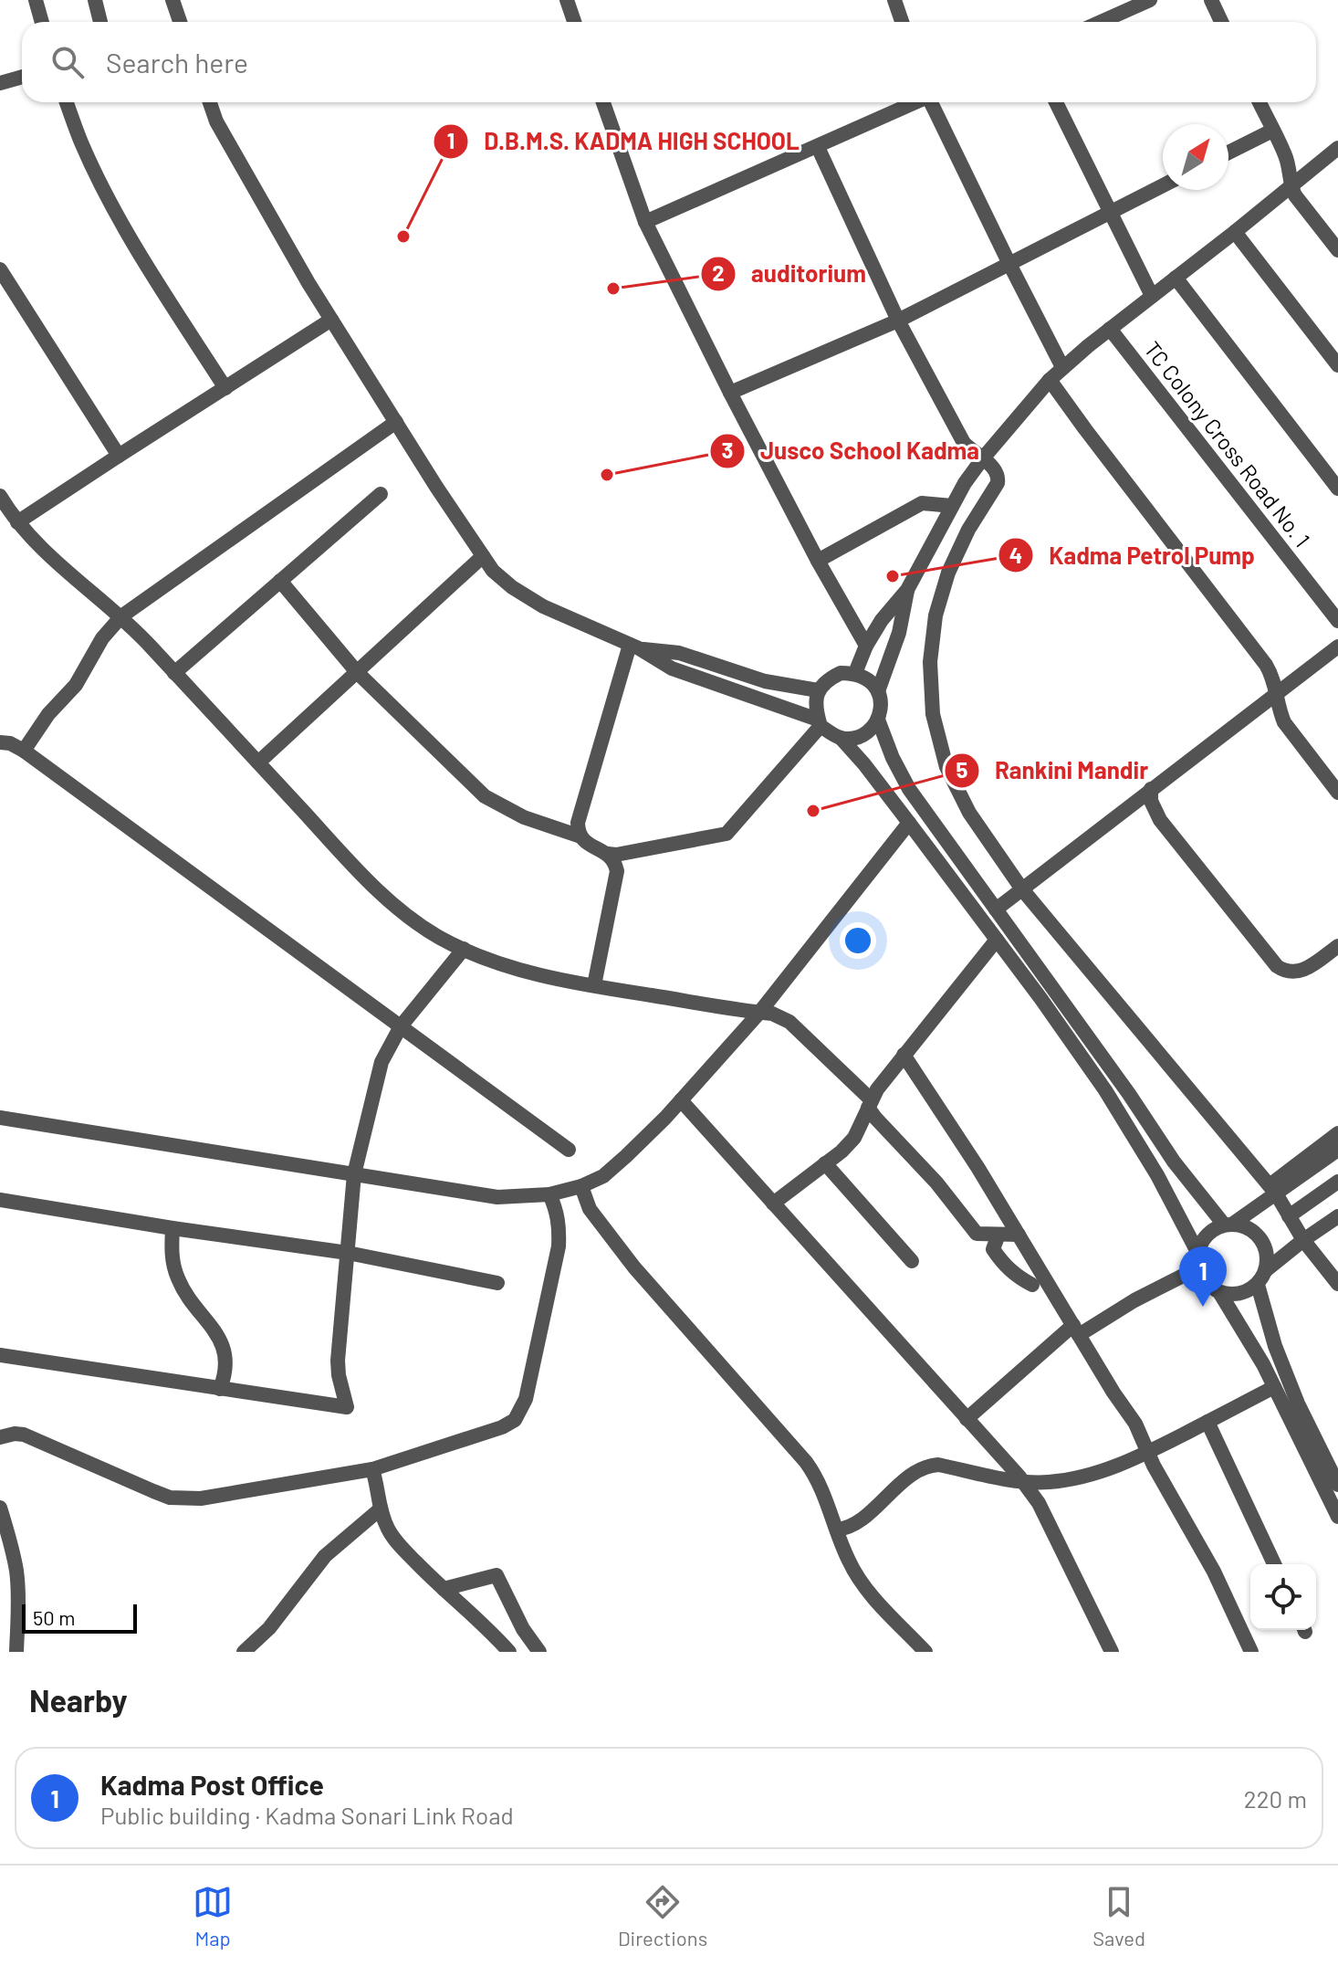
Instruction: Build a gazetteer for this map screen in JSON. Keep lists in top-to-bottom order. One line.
{"streets":{"street":["TC Colony Cross Road No. 1"]},"places":["D.B.M.S. KADMA HIGH SCHOOL","auditorium","Jusco School Kadma","Kadma Petrol Pump","Rankini Mandir"],"scale_bar":"50 m","north":"top right","page":{"search":"Search here","pins":"1","scale":"50 m","heading":"Nearby","list":[{"mark":"1","name":"Kadma Post Office","note":"Public building · Kadma Sonari Link Road","value":"220 m"}],"nav":["Map","Directions","Saved"]}}
